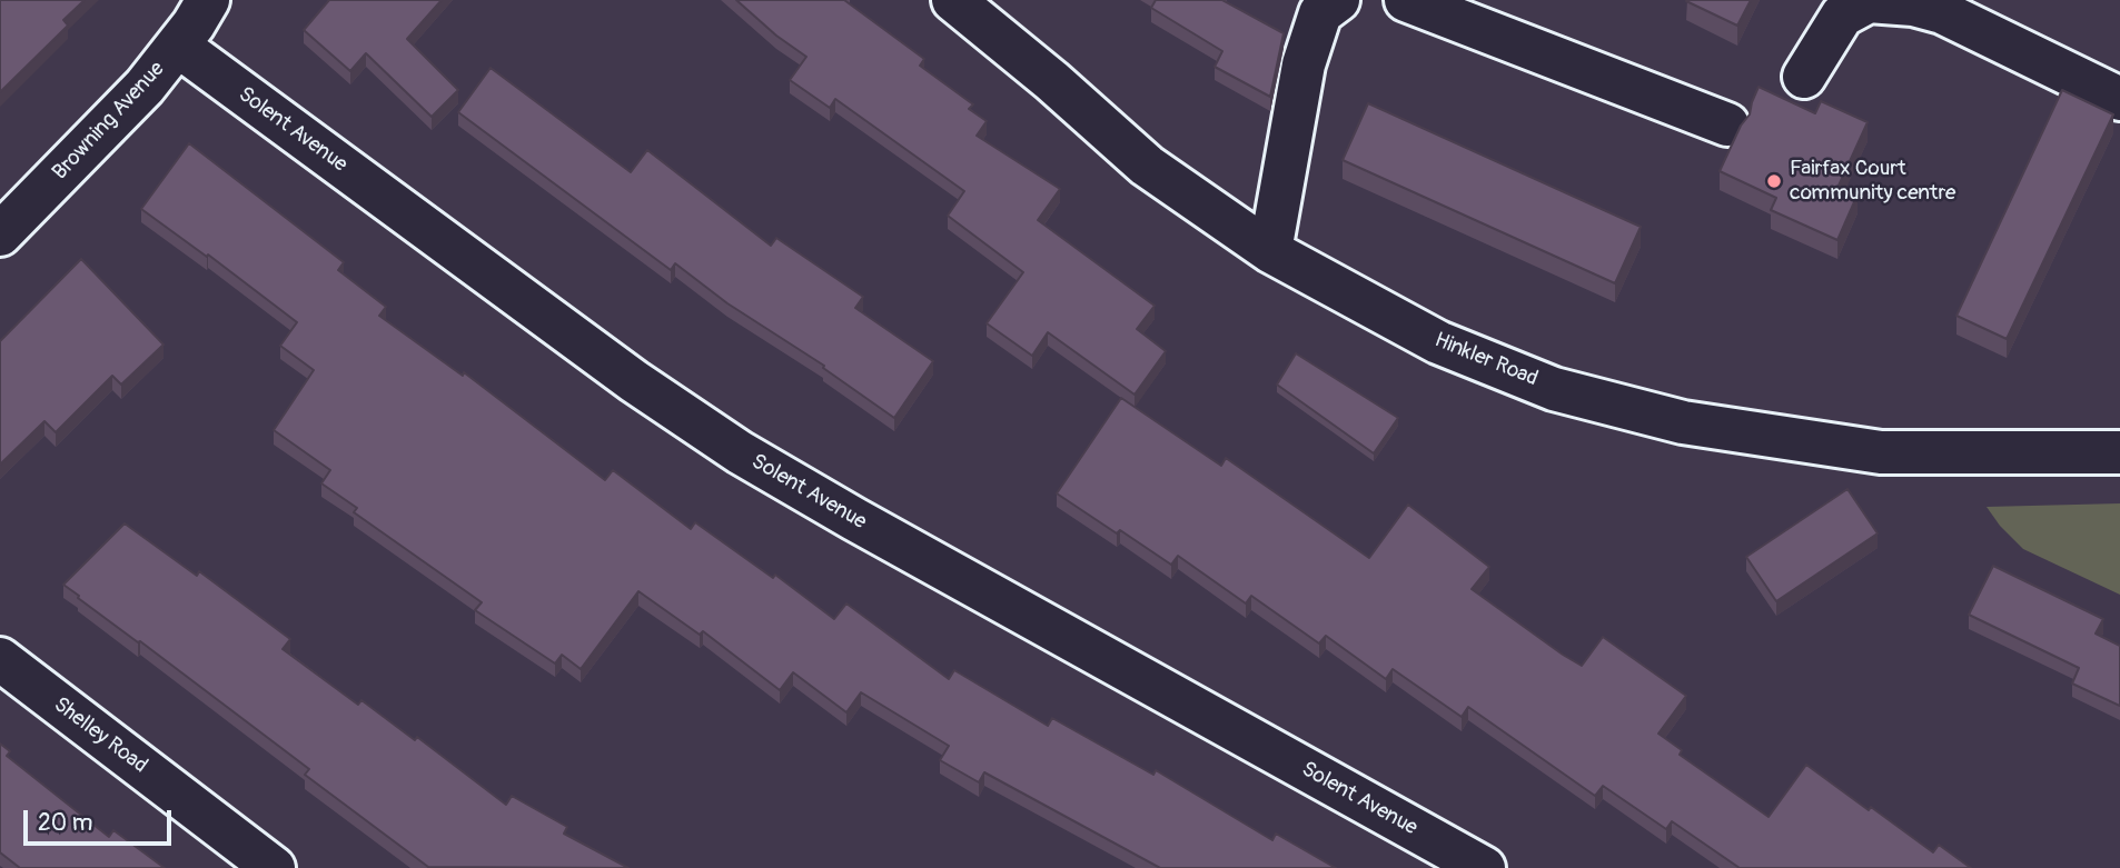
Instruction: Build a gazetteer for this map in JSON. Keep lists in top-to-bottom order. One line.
{"streets":{"street":["Browning Avenue","Solent Avenue","Hinkler Road","Shelley Road"]},"crossings":[["Browning Avenue","Solent Avenue"]],"places":["Fairfax Court community centre"],"scale_bar":"20 m"}
